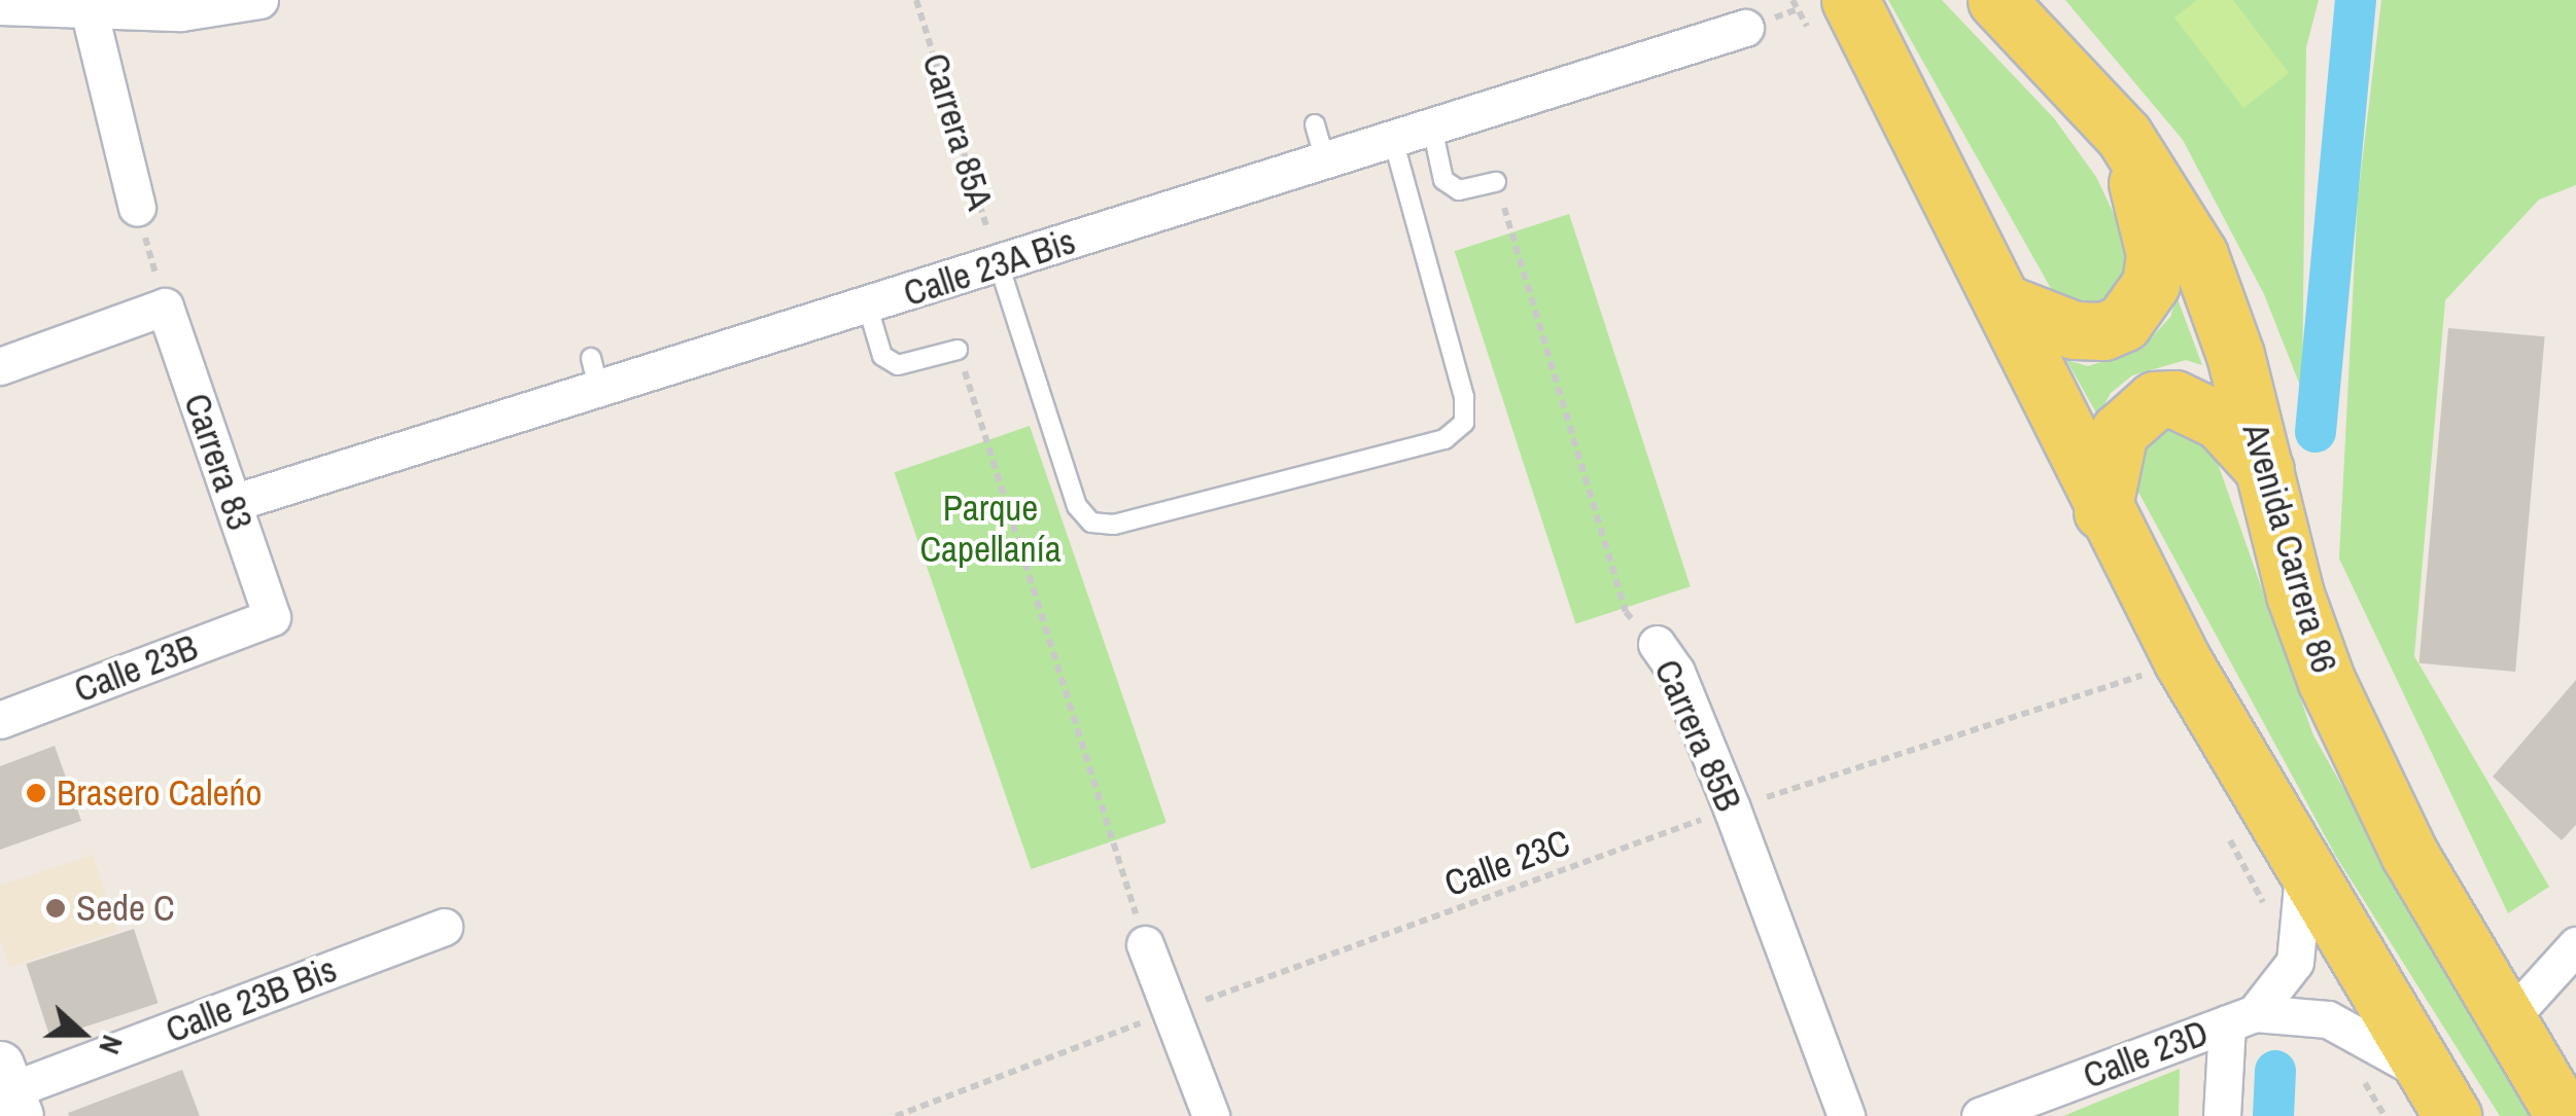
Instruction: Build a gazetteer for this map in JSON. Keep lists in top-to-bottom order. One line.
{"streets":{"main road":["Avenida Carrera 86"],"street":["Calle 23A Bis","Carrera 83","Calle 23B","Carrera 85B","Calle 23B Bis","Calle 23D"],"path":["Carrera 85A","Calle 23C"]},"crossings":[["Carrera 85A","Calle 23A Bis"],["Calle 23A Bis","Carrera 83"],["Carrera 83","Calle 23B"],["Carrera 85B","Calle 23C"]],"parks":["Parque Capellanía"],"places":["Brasero Caleńo","Sede C"],"north":"right"}
